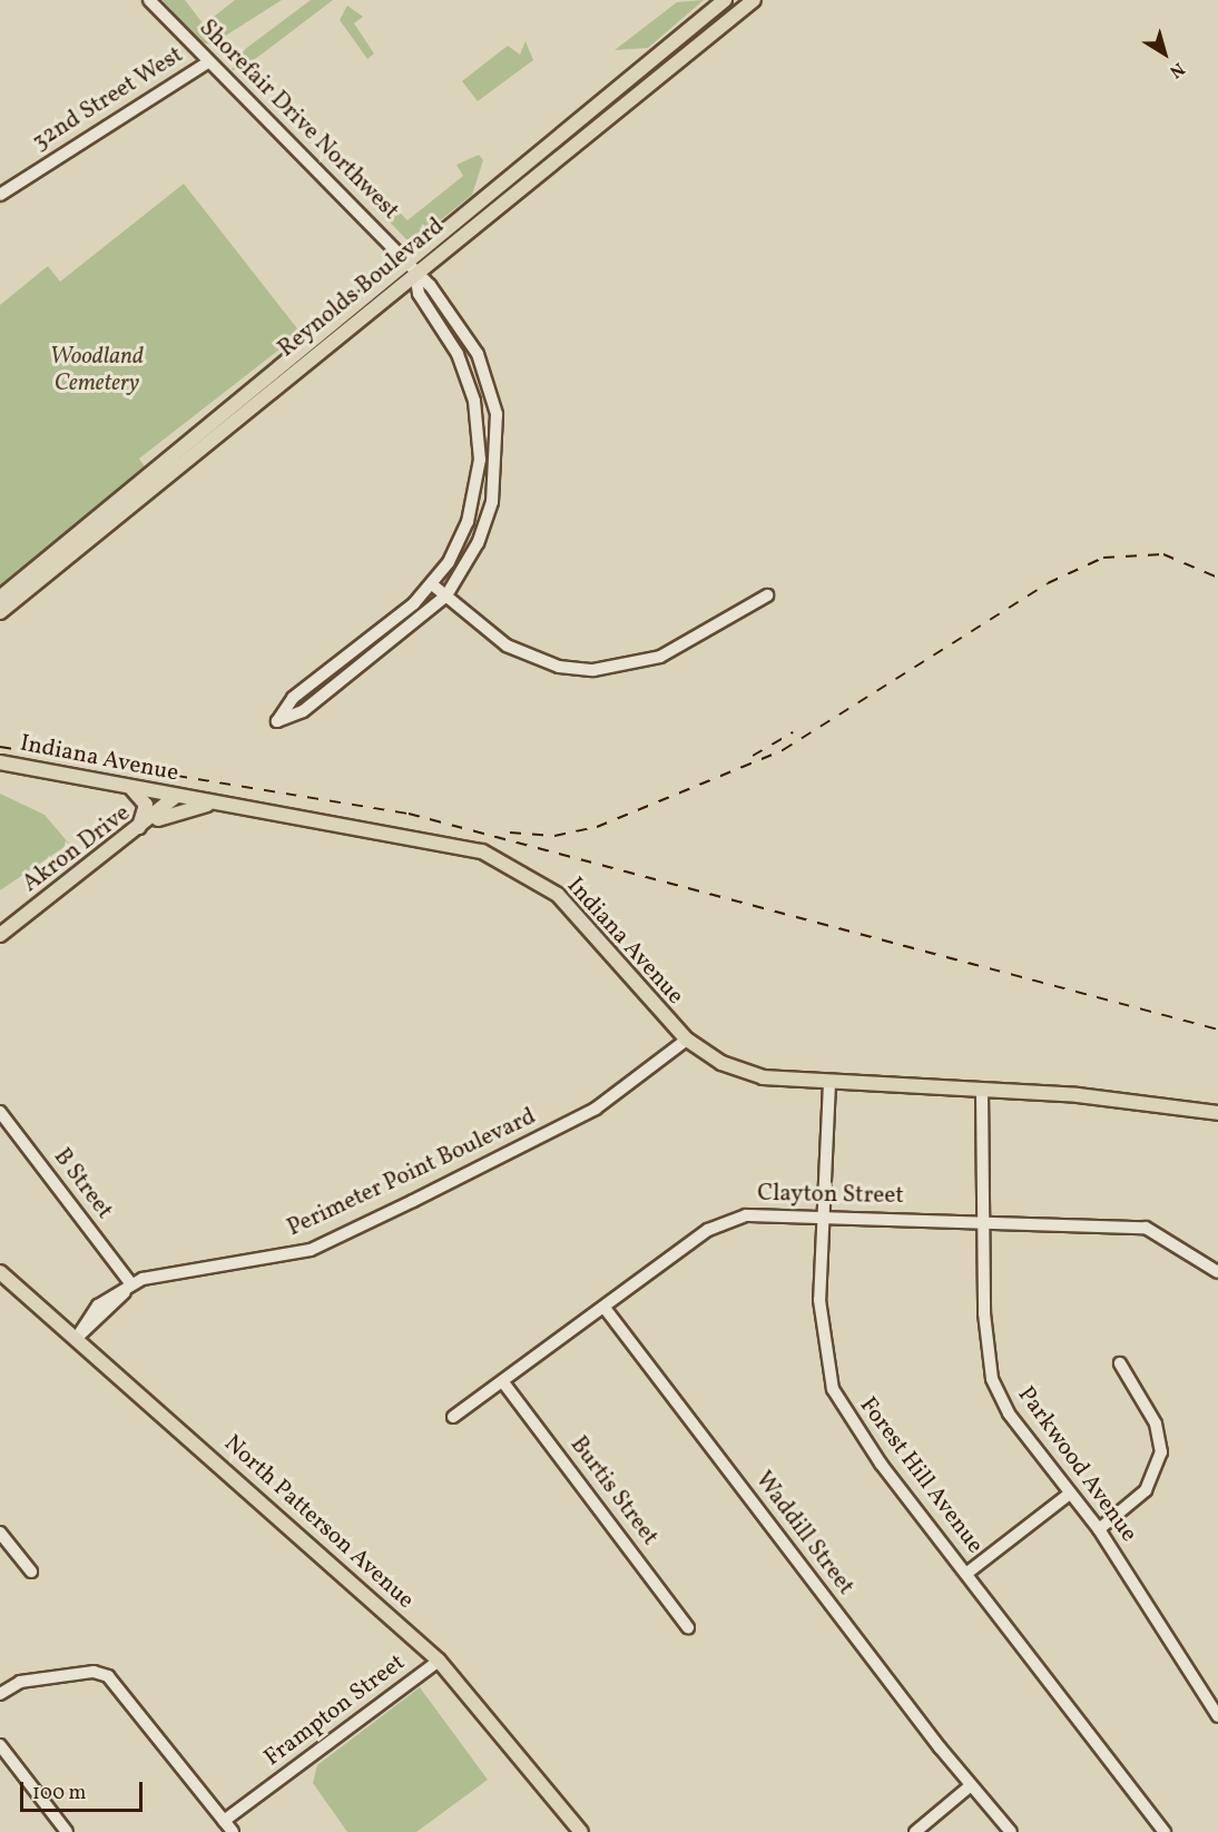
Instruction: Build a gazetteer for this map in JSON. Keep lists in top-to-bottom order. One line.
{"streets":{"main road":["Reynolds Boulevard","Indiana Avenue","Akron Drive","North Patterson Avenue"],"street":["32nd Street West","Shorefair Drive Northwest","Perimeter Point Boulevard","B Street","Clayton Street","Parkwood Avenue","Forest Hill Avenue","Burtis Street","Waddill Street","Frampton Street"]},"crossings":[["32nd Street West","Shorefair Drive Northwest"],["Shorefair Drive Northwest","Reynolds Boulevard"],["Indiana Avenue","Akron Drive"],["Indiana Avenue","Perimeter Point Boulevard"],["Indiana Avenue","Parkwood Avenue"],["Indiana Avenue","Forest Hill Avenue"],["Perimeter Point Boulevard","B Street"],["Perimeter Point Boulevard","North Patterson Avenue"],["Clayton Street","Parkwood Avenue"],["Clayton Street","Forest Hill Avenue"],["Clayton Street","Burtis Street"],["Clayton Street","Waddill Street"],["North Patterson Avenue","Frampton Street"]],"parks":["Woodland Cemetery"],"scale_bar":"100 m","north":"bottom right"}
